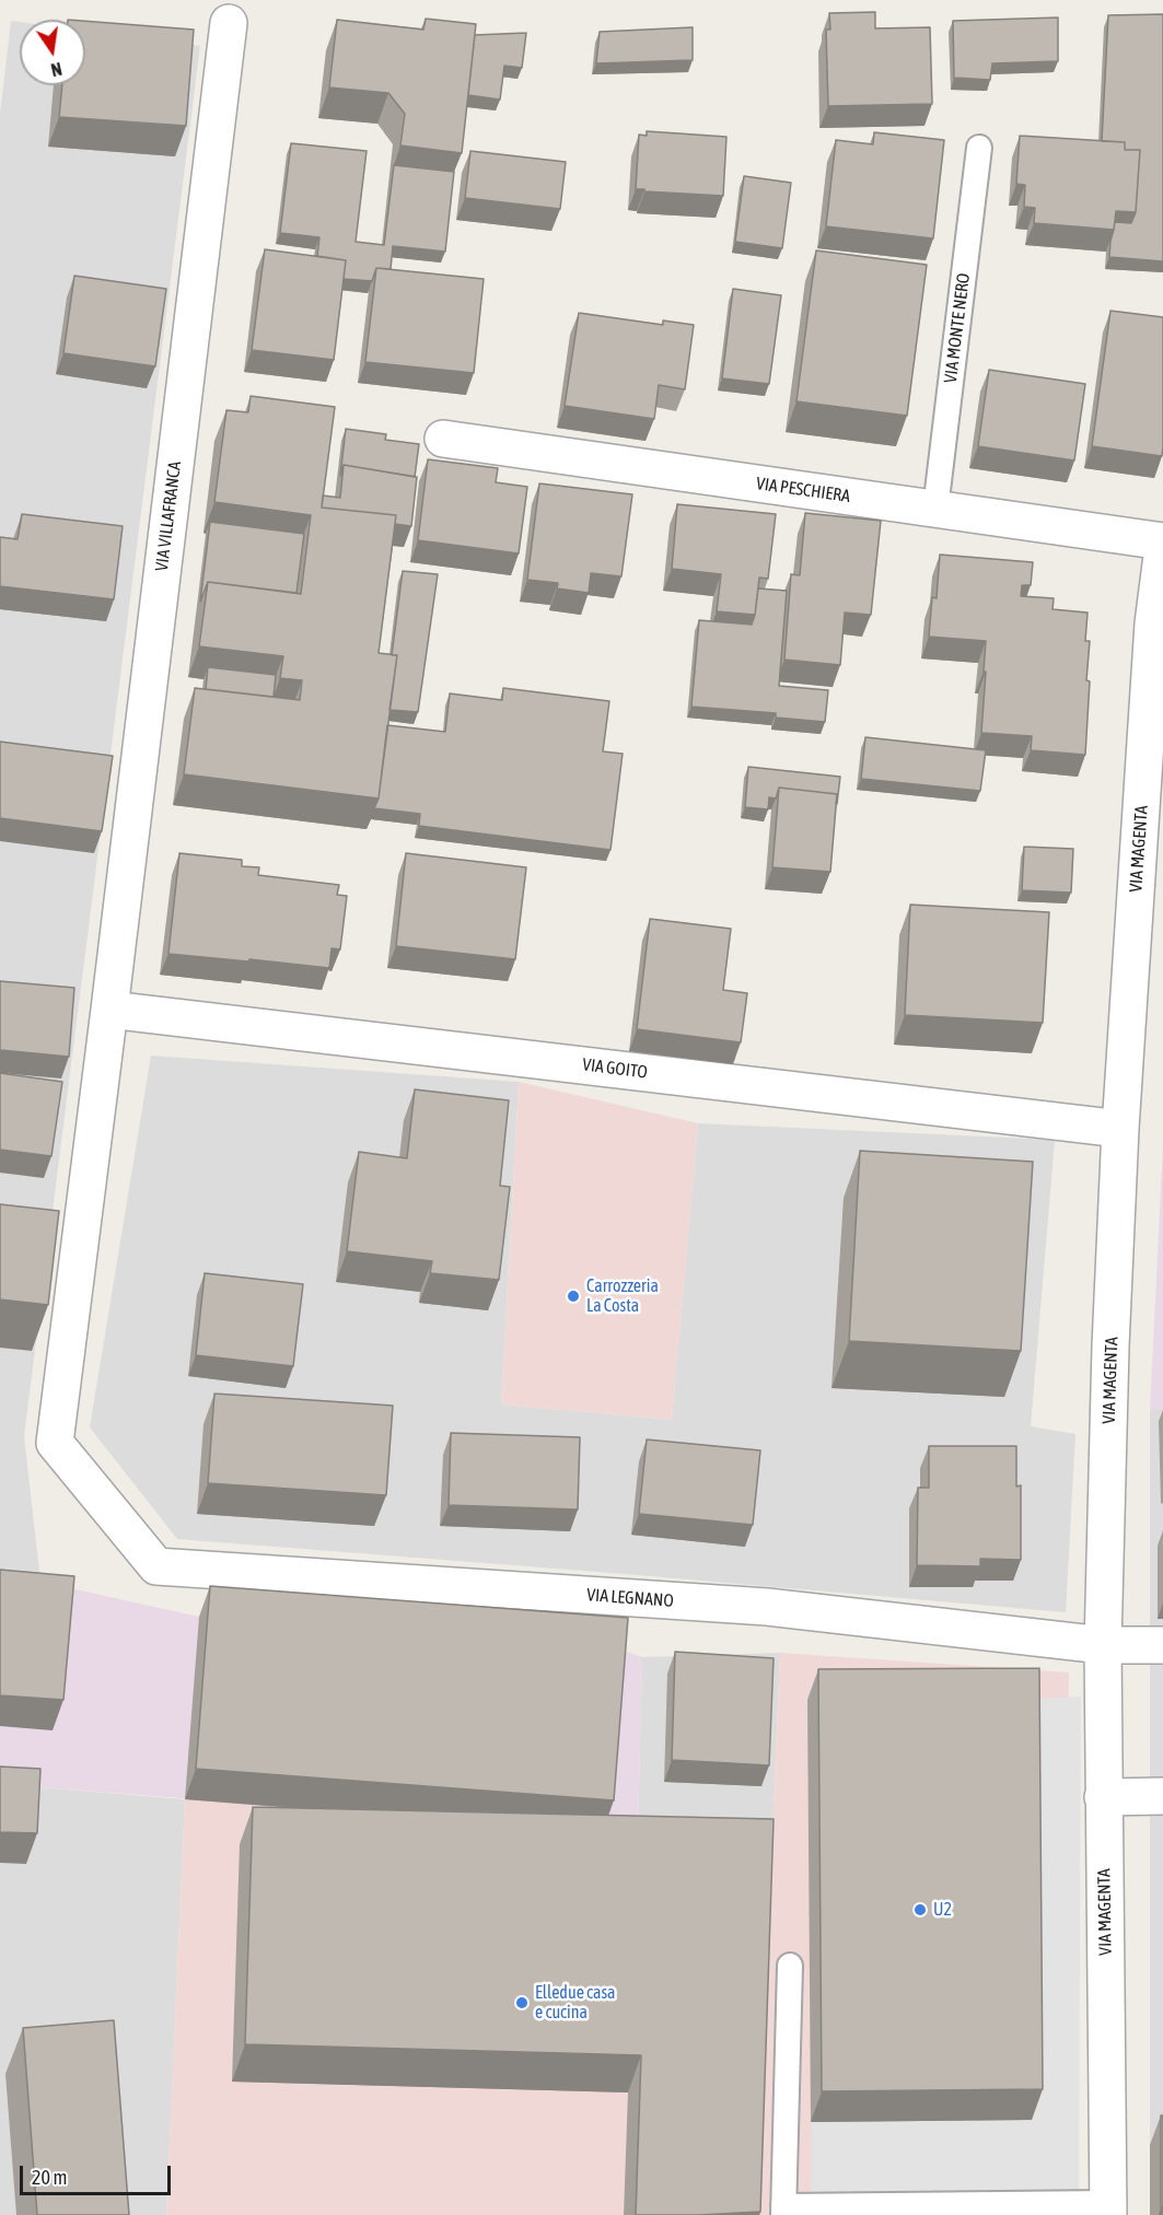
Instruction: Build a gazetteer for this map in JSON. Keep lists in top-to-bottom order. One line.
{"streets":{"street":["VIA PESCHIERA","VIA VILLAFRANCA","VIA MAGENTA","VIA GOITO","VIA LEGNANO"],"lane":["VIA MONTE NERO"]},"crossings":[["VIA MONTE NERO","VIA PESCHIERA"],["VIA VILLAFRANCA","VIA GOITO"],["VIA VILLAFRANCA","VIA LEGNANO"],["VIA MAGENTA","VIA GOITO"],["VIA MAGENTA","VIA LEGNANO"]],"places":["Carrozzeria La Costa","U2","Elledue casa e cucina"],"scale_bar":"20 m","north":"bottom"}
